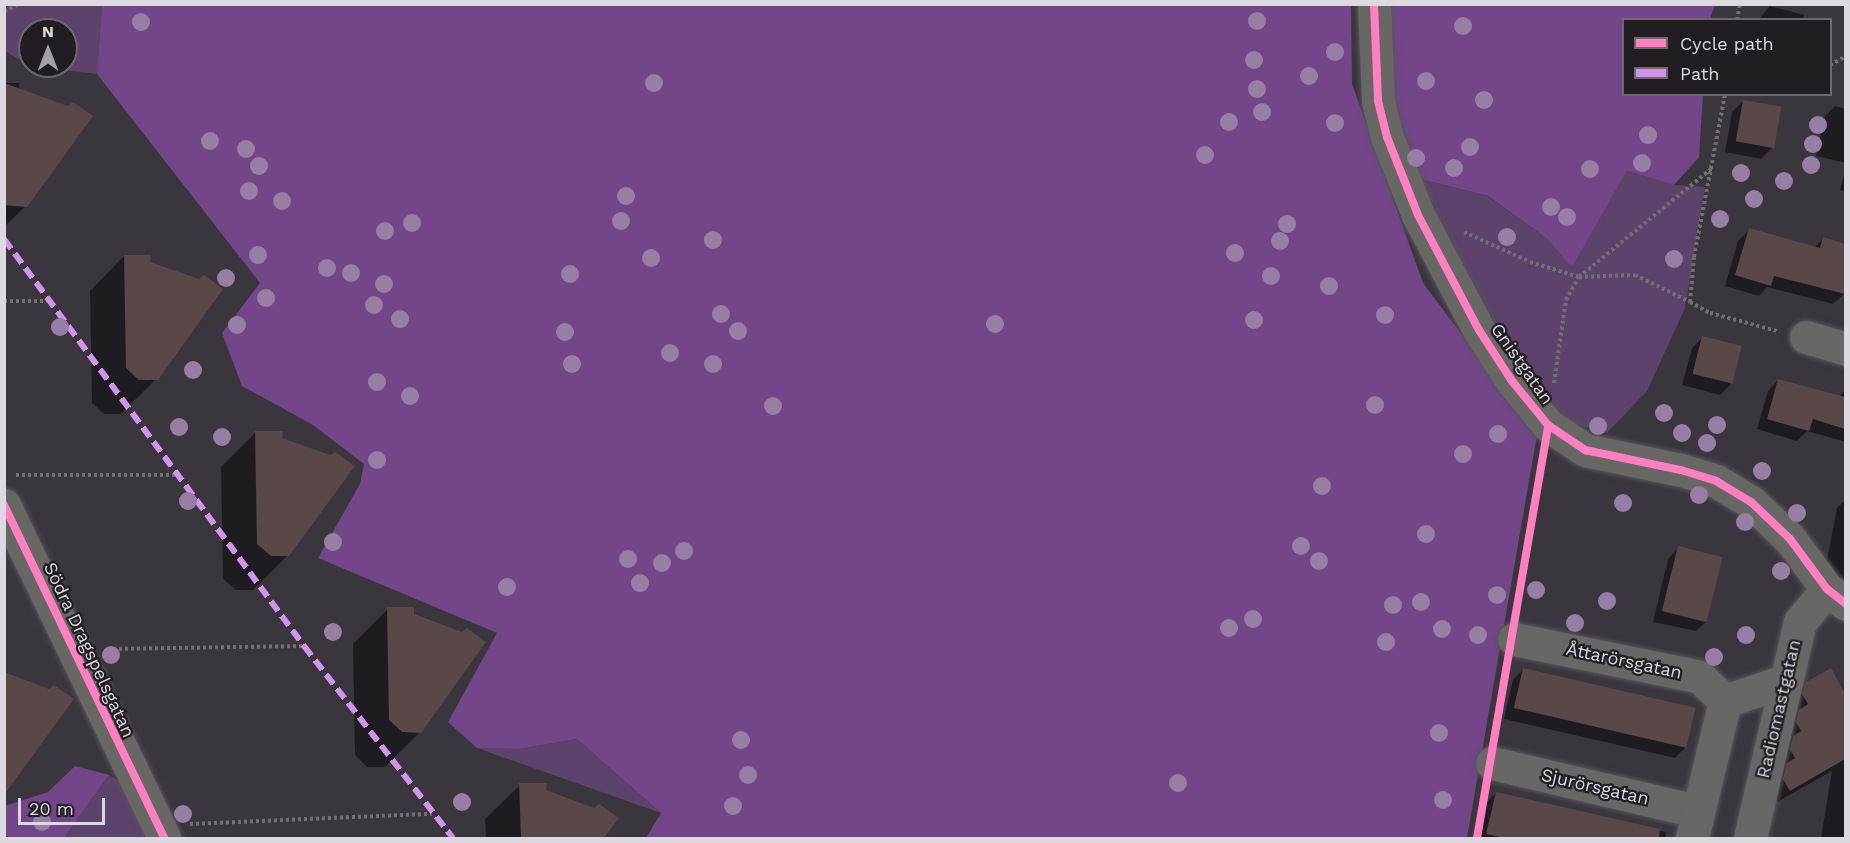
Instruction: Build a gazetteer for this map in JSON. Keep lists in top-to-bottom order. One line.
{"streets":{"street":["Gnistgatan","Södra Dragspelsgatan","Åttarörsgatan","Radiomastgatan","Sjurörsgatan"]},"crossings":[["Gnistgatan","Radiomastgatan"]],"legend":["Cycle path","Path"],"scale_bar":"20 m","north":"top"}
